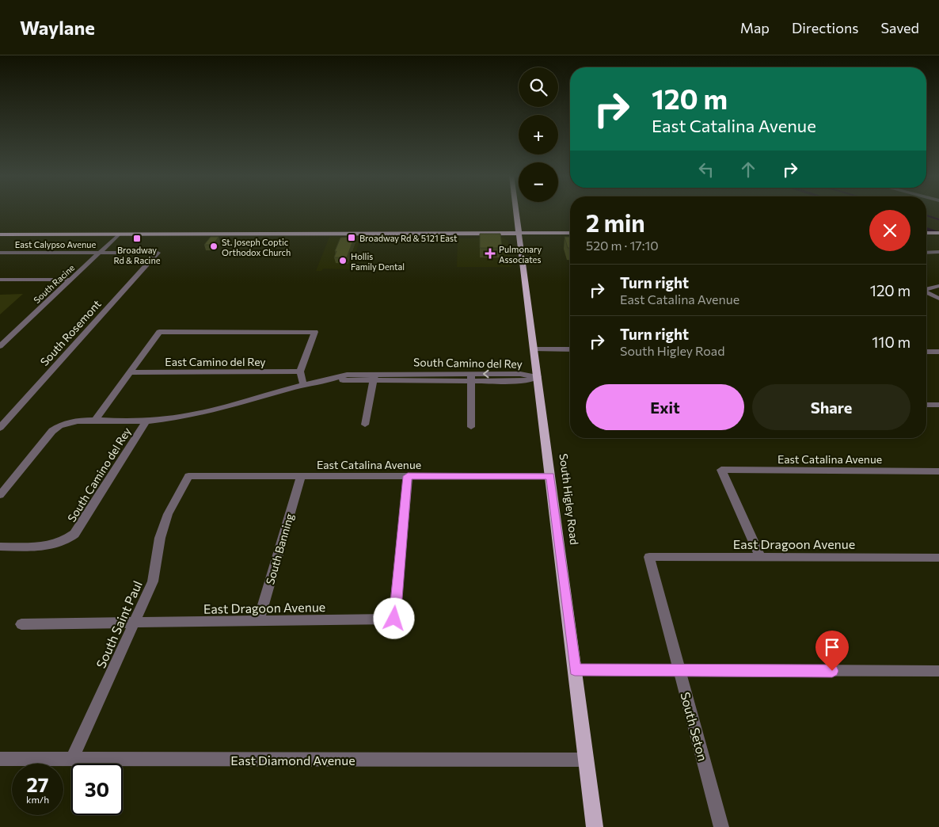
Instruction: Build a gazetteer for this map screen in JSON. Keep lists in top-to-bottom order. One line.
{"streets":{"main road":["South Higley Road"],"street":["East Calypso Avenue","South Racine","South Rosemont","East Camino del Rey","South Camino del Rey","East Catalina Avenue","East Dragoon Avenue","South Banning","South Saint Paul","South Seton","East Diamond Avenue"]},"crossings":[["East Calypso Avenue","South Racine"],["East Calypso Avenue","South Rosemont"],["South Camino del Rey","South Higley Road"],["East Catalina Avenue","South Higley Road"],["East Catalina Avenue","East Dragoon Avenue"],["East Catalina Avenue","South Banning"],["East Catalina Avenue","South Saint Paul"],["South Higley Road","East Diamond Avenue"],["East Dragoon Avenue","South Banning"],["East Dragoon Avenue","South Saint Paul"],["East Dragoon Avenue","South Seton"],["South Saint Paul","East Diamond Avenue"]],"places":{"transit":["Broadway Rd & 5121 East","Broadway Rd & Racine"],"other":["St. Joseph Coptic Orthodox Church","Hollis Family Dental"],"health":["Pulmonary Associates"]},"page":{"header":"Waylane","nav":["Map","Directions","Saved"],"map_buttons":["+","−"],"turn":["120 m","East Catalina Avenue"],"heading":["2 min","520 m · 17:10"],"list":[{"name":"Turn right","note":"East Catalina Avenue","value":"120 m"},{"name":"Turn right","note":"South Higley Road","value":"110 m"}],"buttons":["Exit","Share"],"speed":"27 km/h","limit":"30"}}
